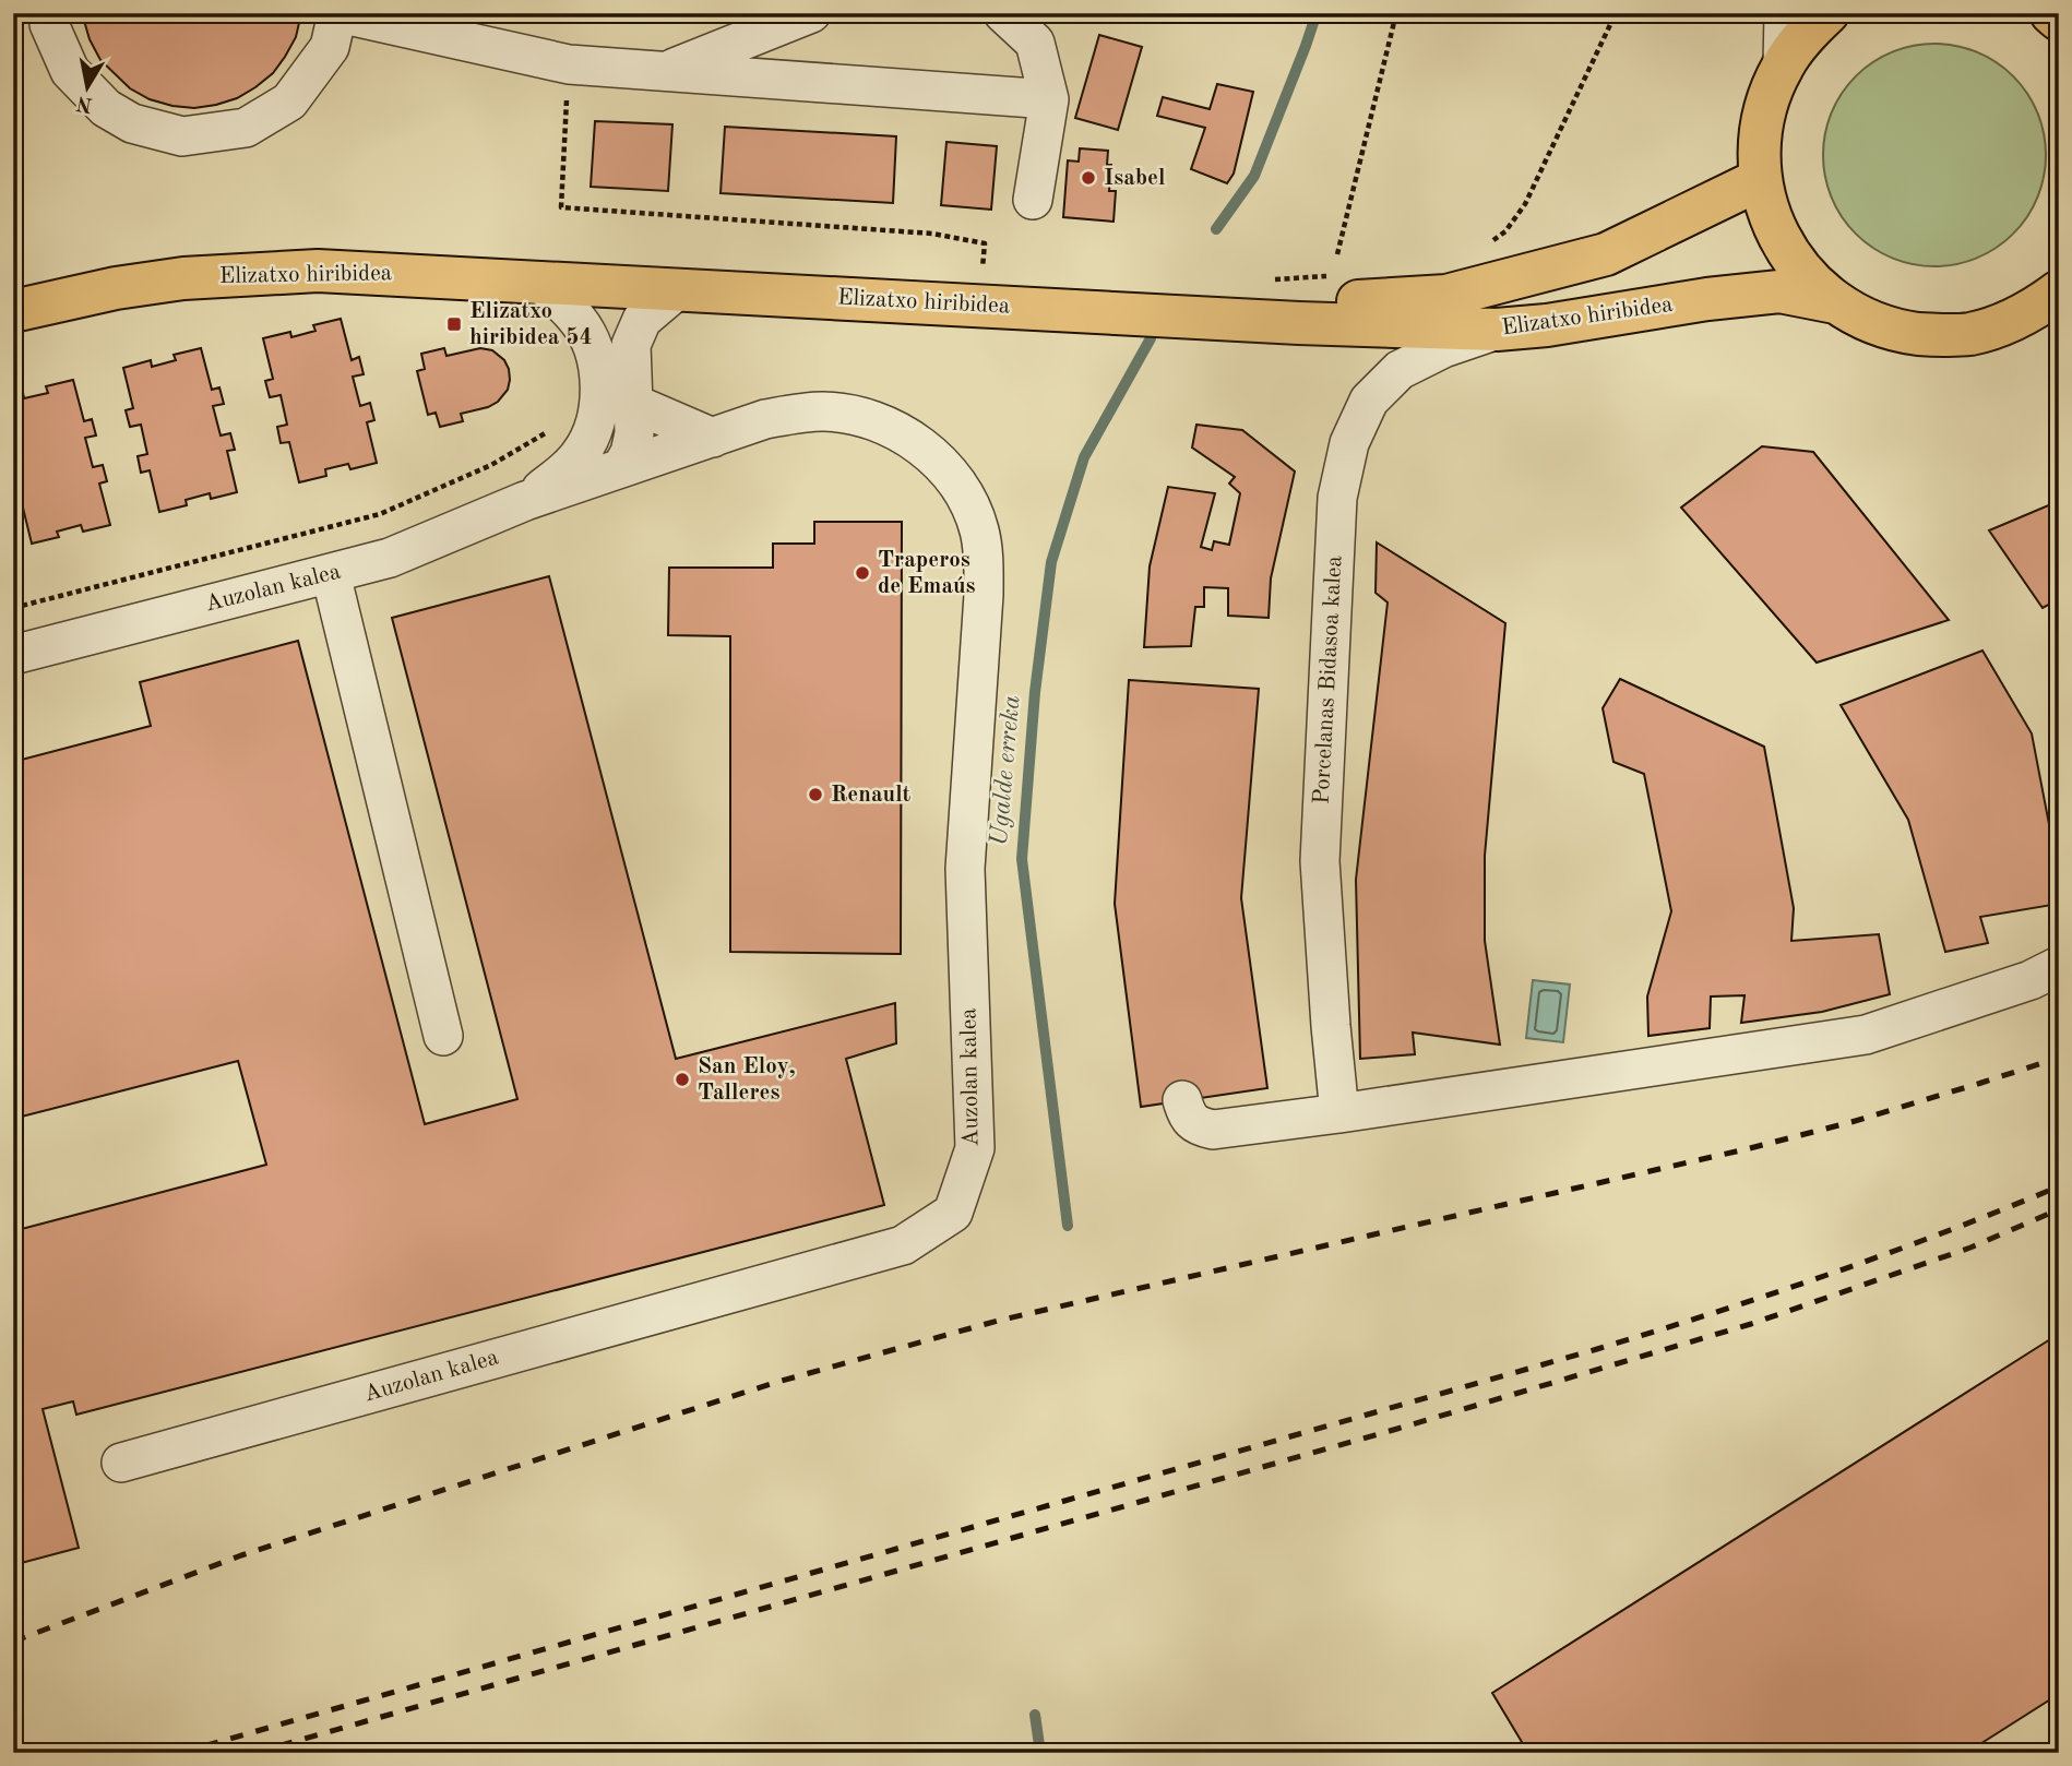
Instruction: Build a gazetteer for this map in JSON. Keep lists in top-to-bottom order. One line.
{"streets":{"main road":["Elizatxo hiribidea"],"street":["Auzolan kalea","Porcelanas Bidasoa kalea"]},"crossings":[["Elizatxo hiribidea","Auzolan kalea"],["Elizatxo hiribidea","Porcelanas Bidasoa kalea"]],"water":["Ugalde erreka"],"places":{"other":["Isabel","Traperos de Emaús","Renault","San Eloy, Talleres"],"transit":["Elizatxo hiribidea 54"]},"north":"bottom"}
